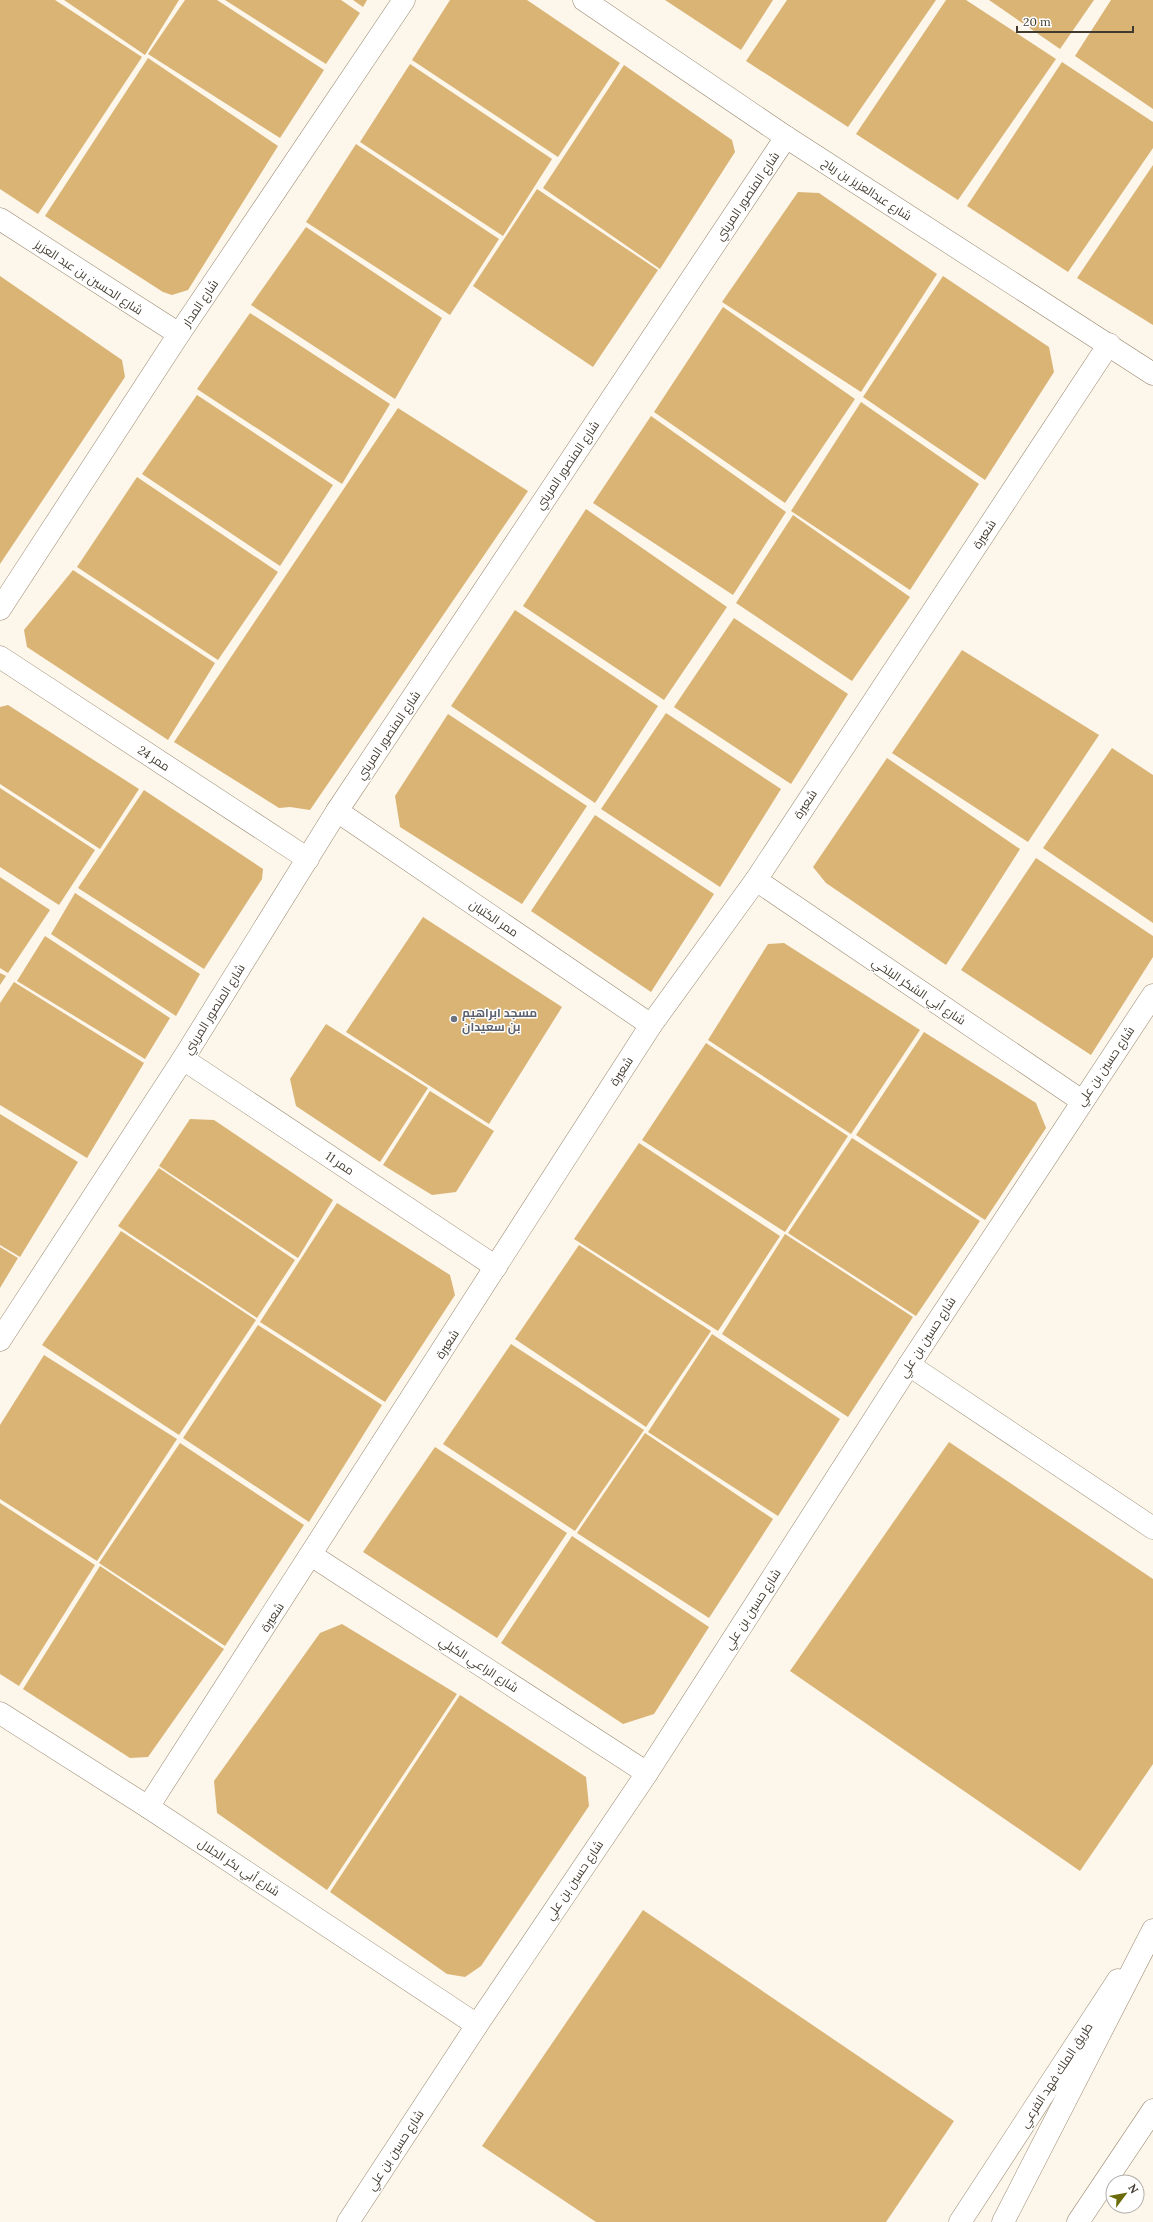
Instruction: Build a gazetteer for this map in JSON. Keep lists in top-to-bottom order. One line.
{"streets":{"main road":["شارع عبدالعزيز بن رباح","شارع المنصور المريني","شارع الحسين بن عبد العزيز","شارع المدار","شعيرة","ممر 24","ممر الكتبان","شارع أبي الشكر البلخي","شارع حسين بن علي","ممر 11","شارع الراعي الكبلي","شارع أبي بكر الجلال","طريق الملك فهد الفرعي"]},"crossings":[["شارع عبدالعزيز بن رباح","شارع المنصور المريني"],["شارع عبدالعزيز بن رباح","شعيرة"],["شارع المنصور المريني","ممر 24"],["شارع المنصور المريني","ممر الكتبان"],["شارع المنصور المريني","ممر 11"],["شارع الحسين بن عبد العزيز","شارع المدار"],["شعيرة","ممر الكتبان"],["شعيرة","شارع أبي الشكر البلخي"],["شعيرة","ممر 11"],["شعيرة","شارع الراعي الكبلي"],["شعيرة","شارع أبي بكر الجلال"],["شارع أبي الشكر البلخي","شارع حسين بن علي"],["شارع حسين بن علي","شارع الراعي الكبلي"],["شارع حسين بن علي","شارع أبي بكر الجلال"]],"places":["مسجد ابراهيم بن سعيدان"],"scale_bar":"20 m","north":"top right"}
